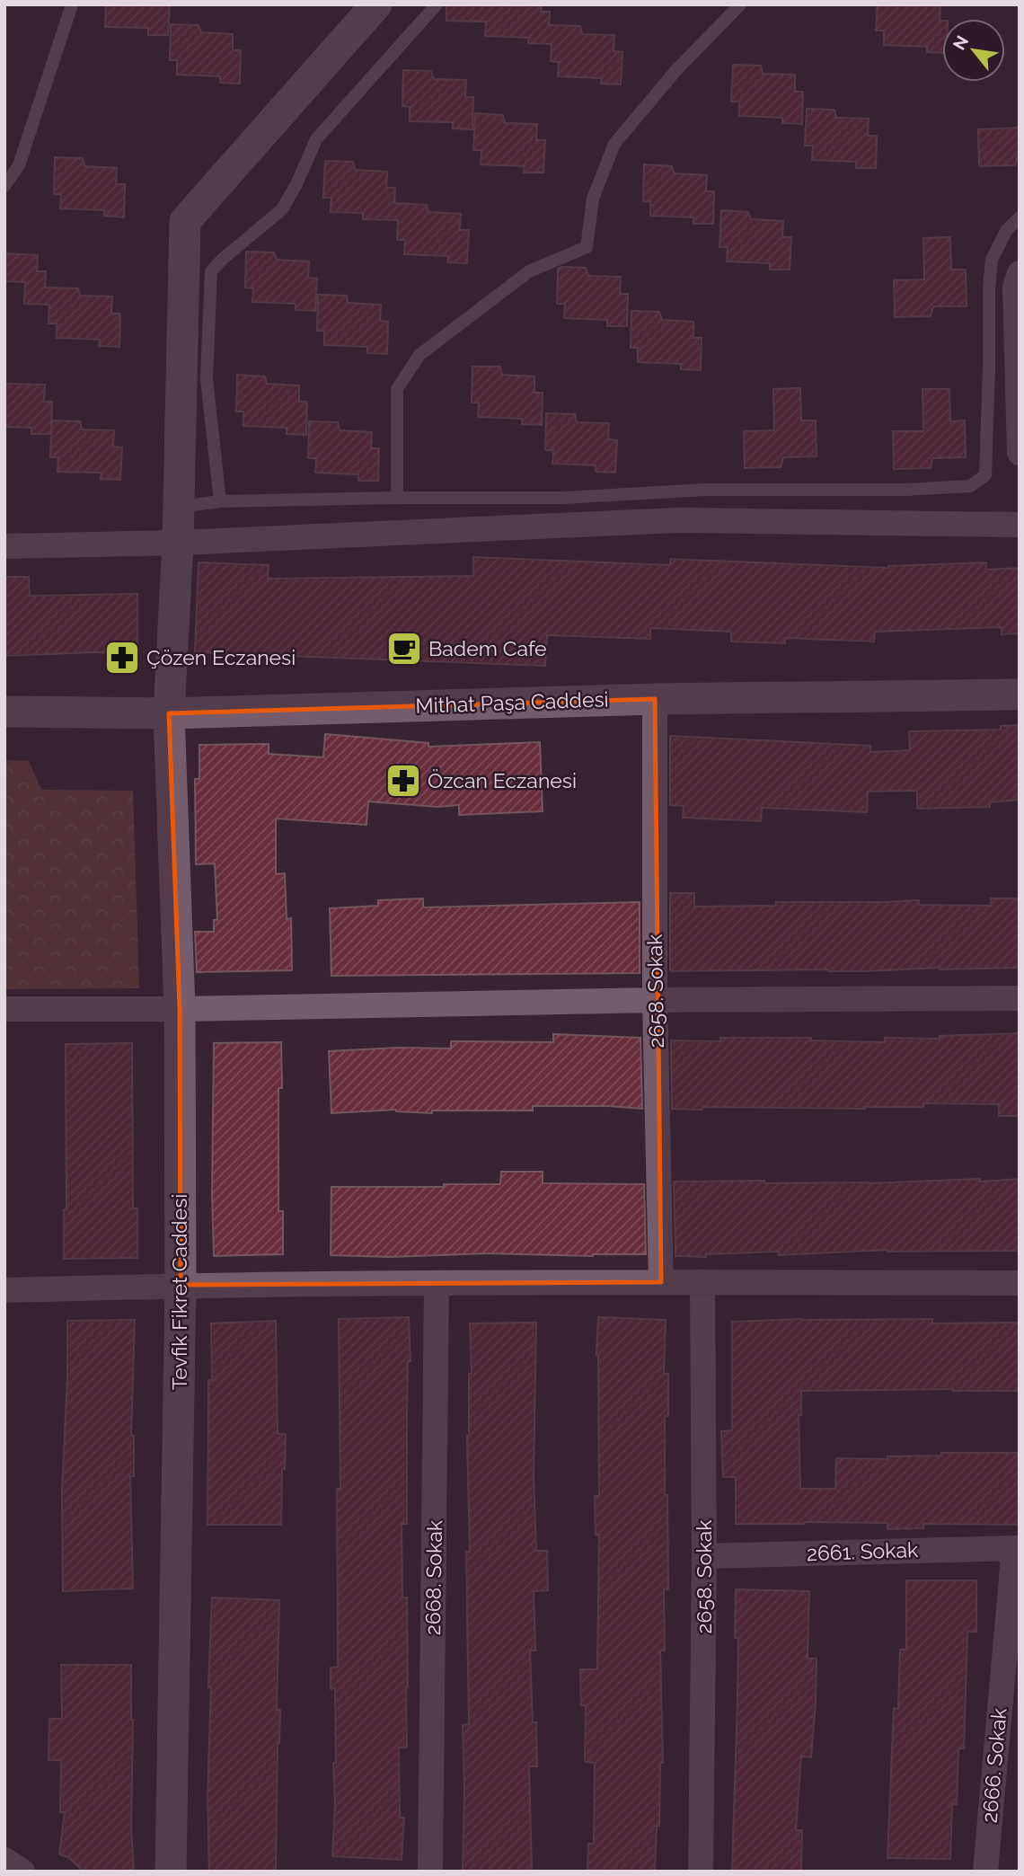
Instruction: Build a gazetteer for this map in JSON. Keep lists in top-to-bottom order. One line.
{"streets":{"street":["Mithat Paşa Caddesi","2658. Sokak","Tevfik Fikret Caddesi","2661. Sokak","2668. Sokak","2666. Sokak"]},"crossings":[["Mithat Paşa Caddesi","2658. Sokak"],["Mithat Paşa Caddesi","Tevfik Fikret Caddesi"],["2658. Sokak","2661. Sokak"],["2661. Sokak","2666. Sokak"]],"places":{"cafe":["Badem Cafe"],"pharmacy":["Çözen Eczanesi","Özcan Eczanesi"]},"north":"top left"}
